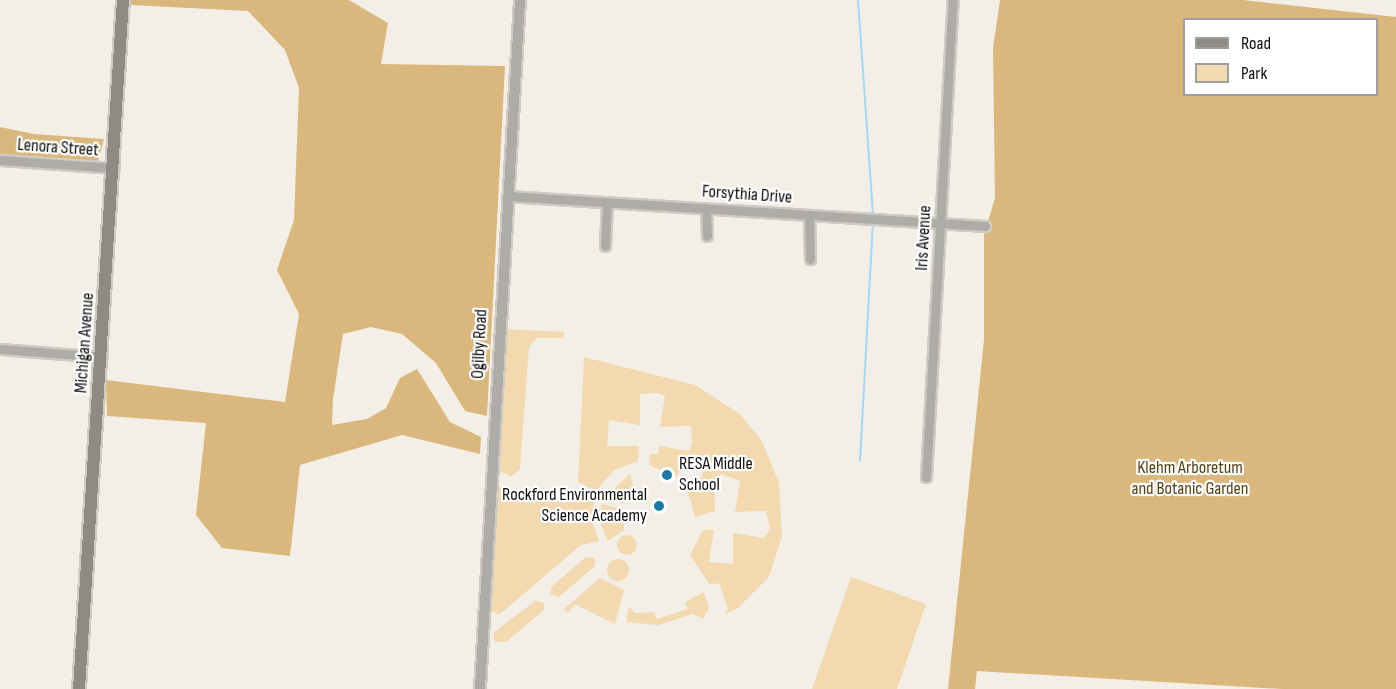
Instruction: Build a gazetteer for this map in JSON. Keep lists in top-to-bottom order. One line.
{"streets":{"main road":["Michigan Avenue"],"street":["Lenora Street","Forsythia Drive","Iris Avenue","Ogilby Road"]},"crossings":[["Lenora Street","Michigan Avenue"],["Forsythia Drive","Iris Avenue"],["Forsythia Drive","Ogilby Road"]],"parks":["Klehm Arboretum and Botanic Garden"],"places":["RESA Middle School","Rockford Environmental Science Academy"],"legend":["Road","Park"]}
